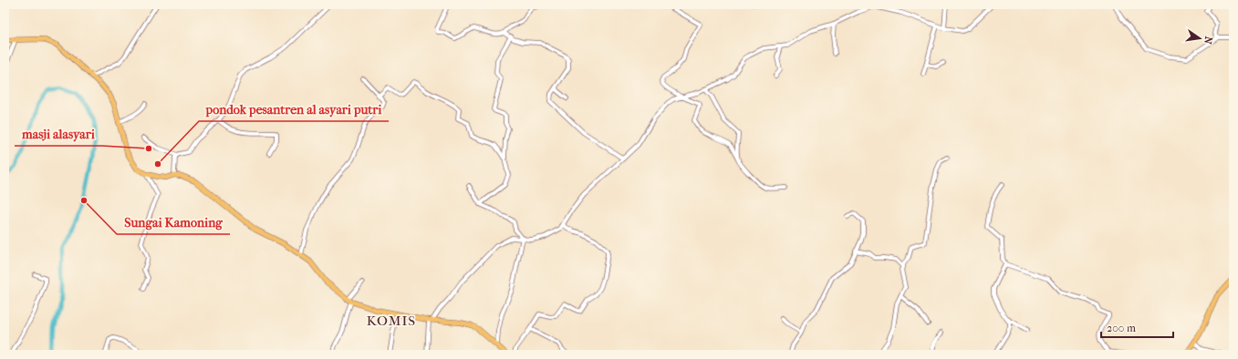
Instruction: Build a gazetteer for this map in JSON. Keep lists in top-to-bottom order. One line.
{"districts":["KOMIS"],"places":["masji alasyari","pondok pesantren al asyari putri","Sungai Kamoning"],"scale_bar":"200 m","north":"right"}
